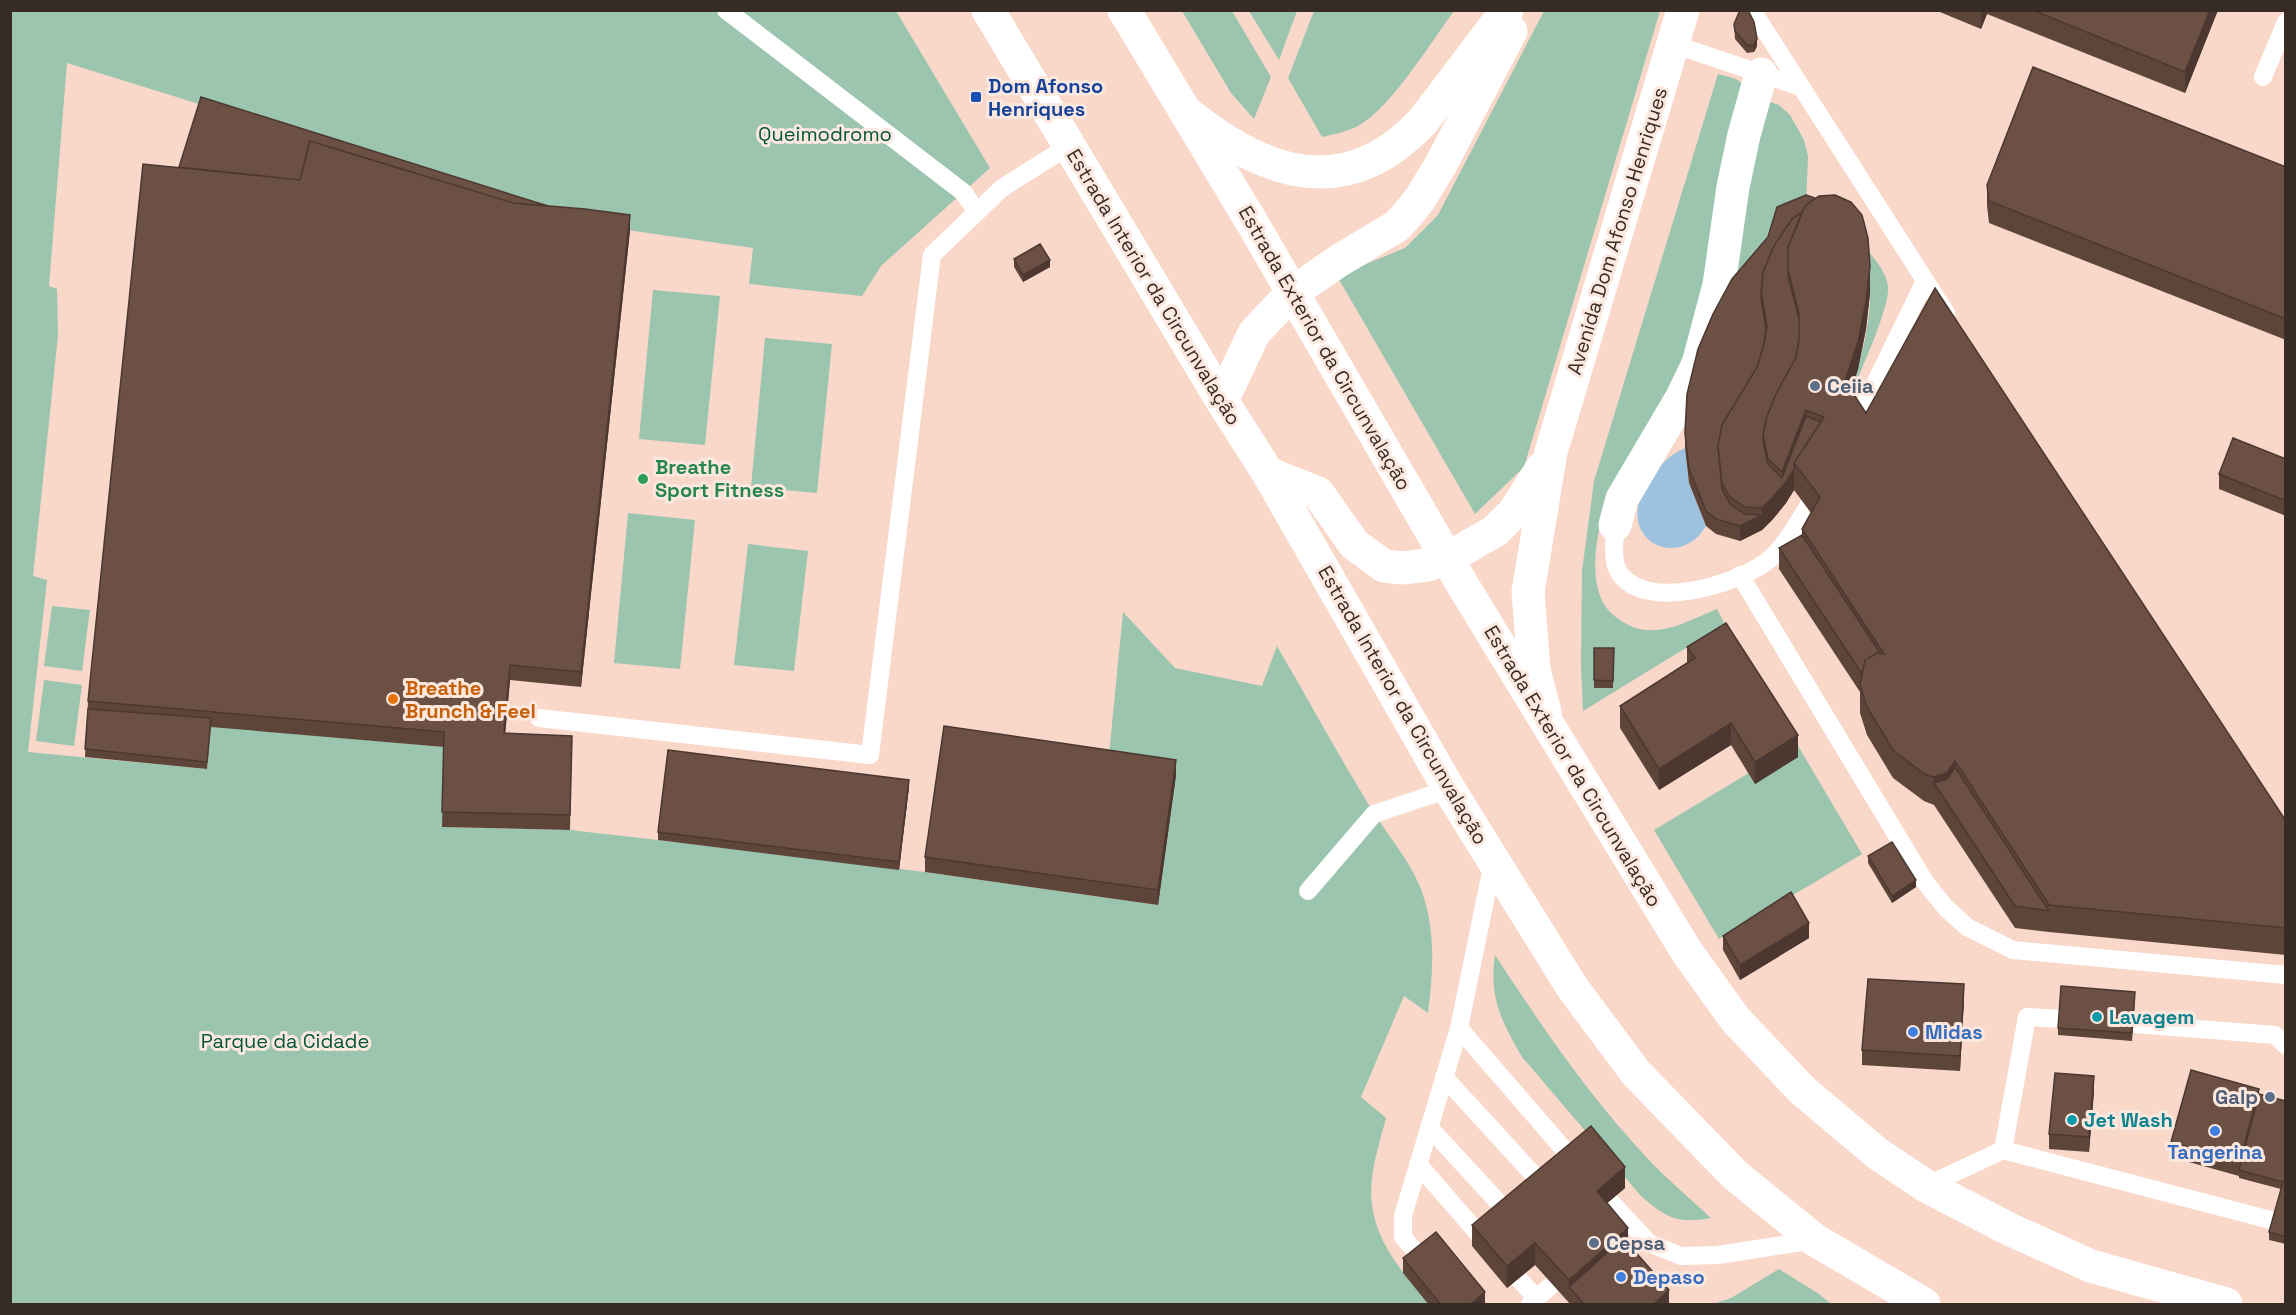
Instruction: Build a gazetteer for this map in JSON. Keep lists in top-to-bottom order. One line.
{"streets":{"main road":["Avenida Dom Afonso Henriques","Estrada Interior da Circunvalação","Estrada Exterior da Circunvalação"]},"parks":["Queimodromo","Parque da Cidade"],"places":{"transit":["Dom Afonso Henriques"],"other":["Ceiia","Breathe Sport Fitness","Breathe Brunch & Feel","Lavagem","Midas","Galp","Jet Wash","Tangerina","Cepsa","Depaso"]}}
